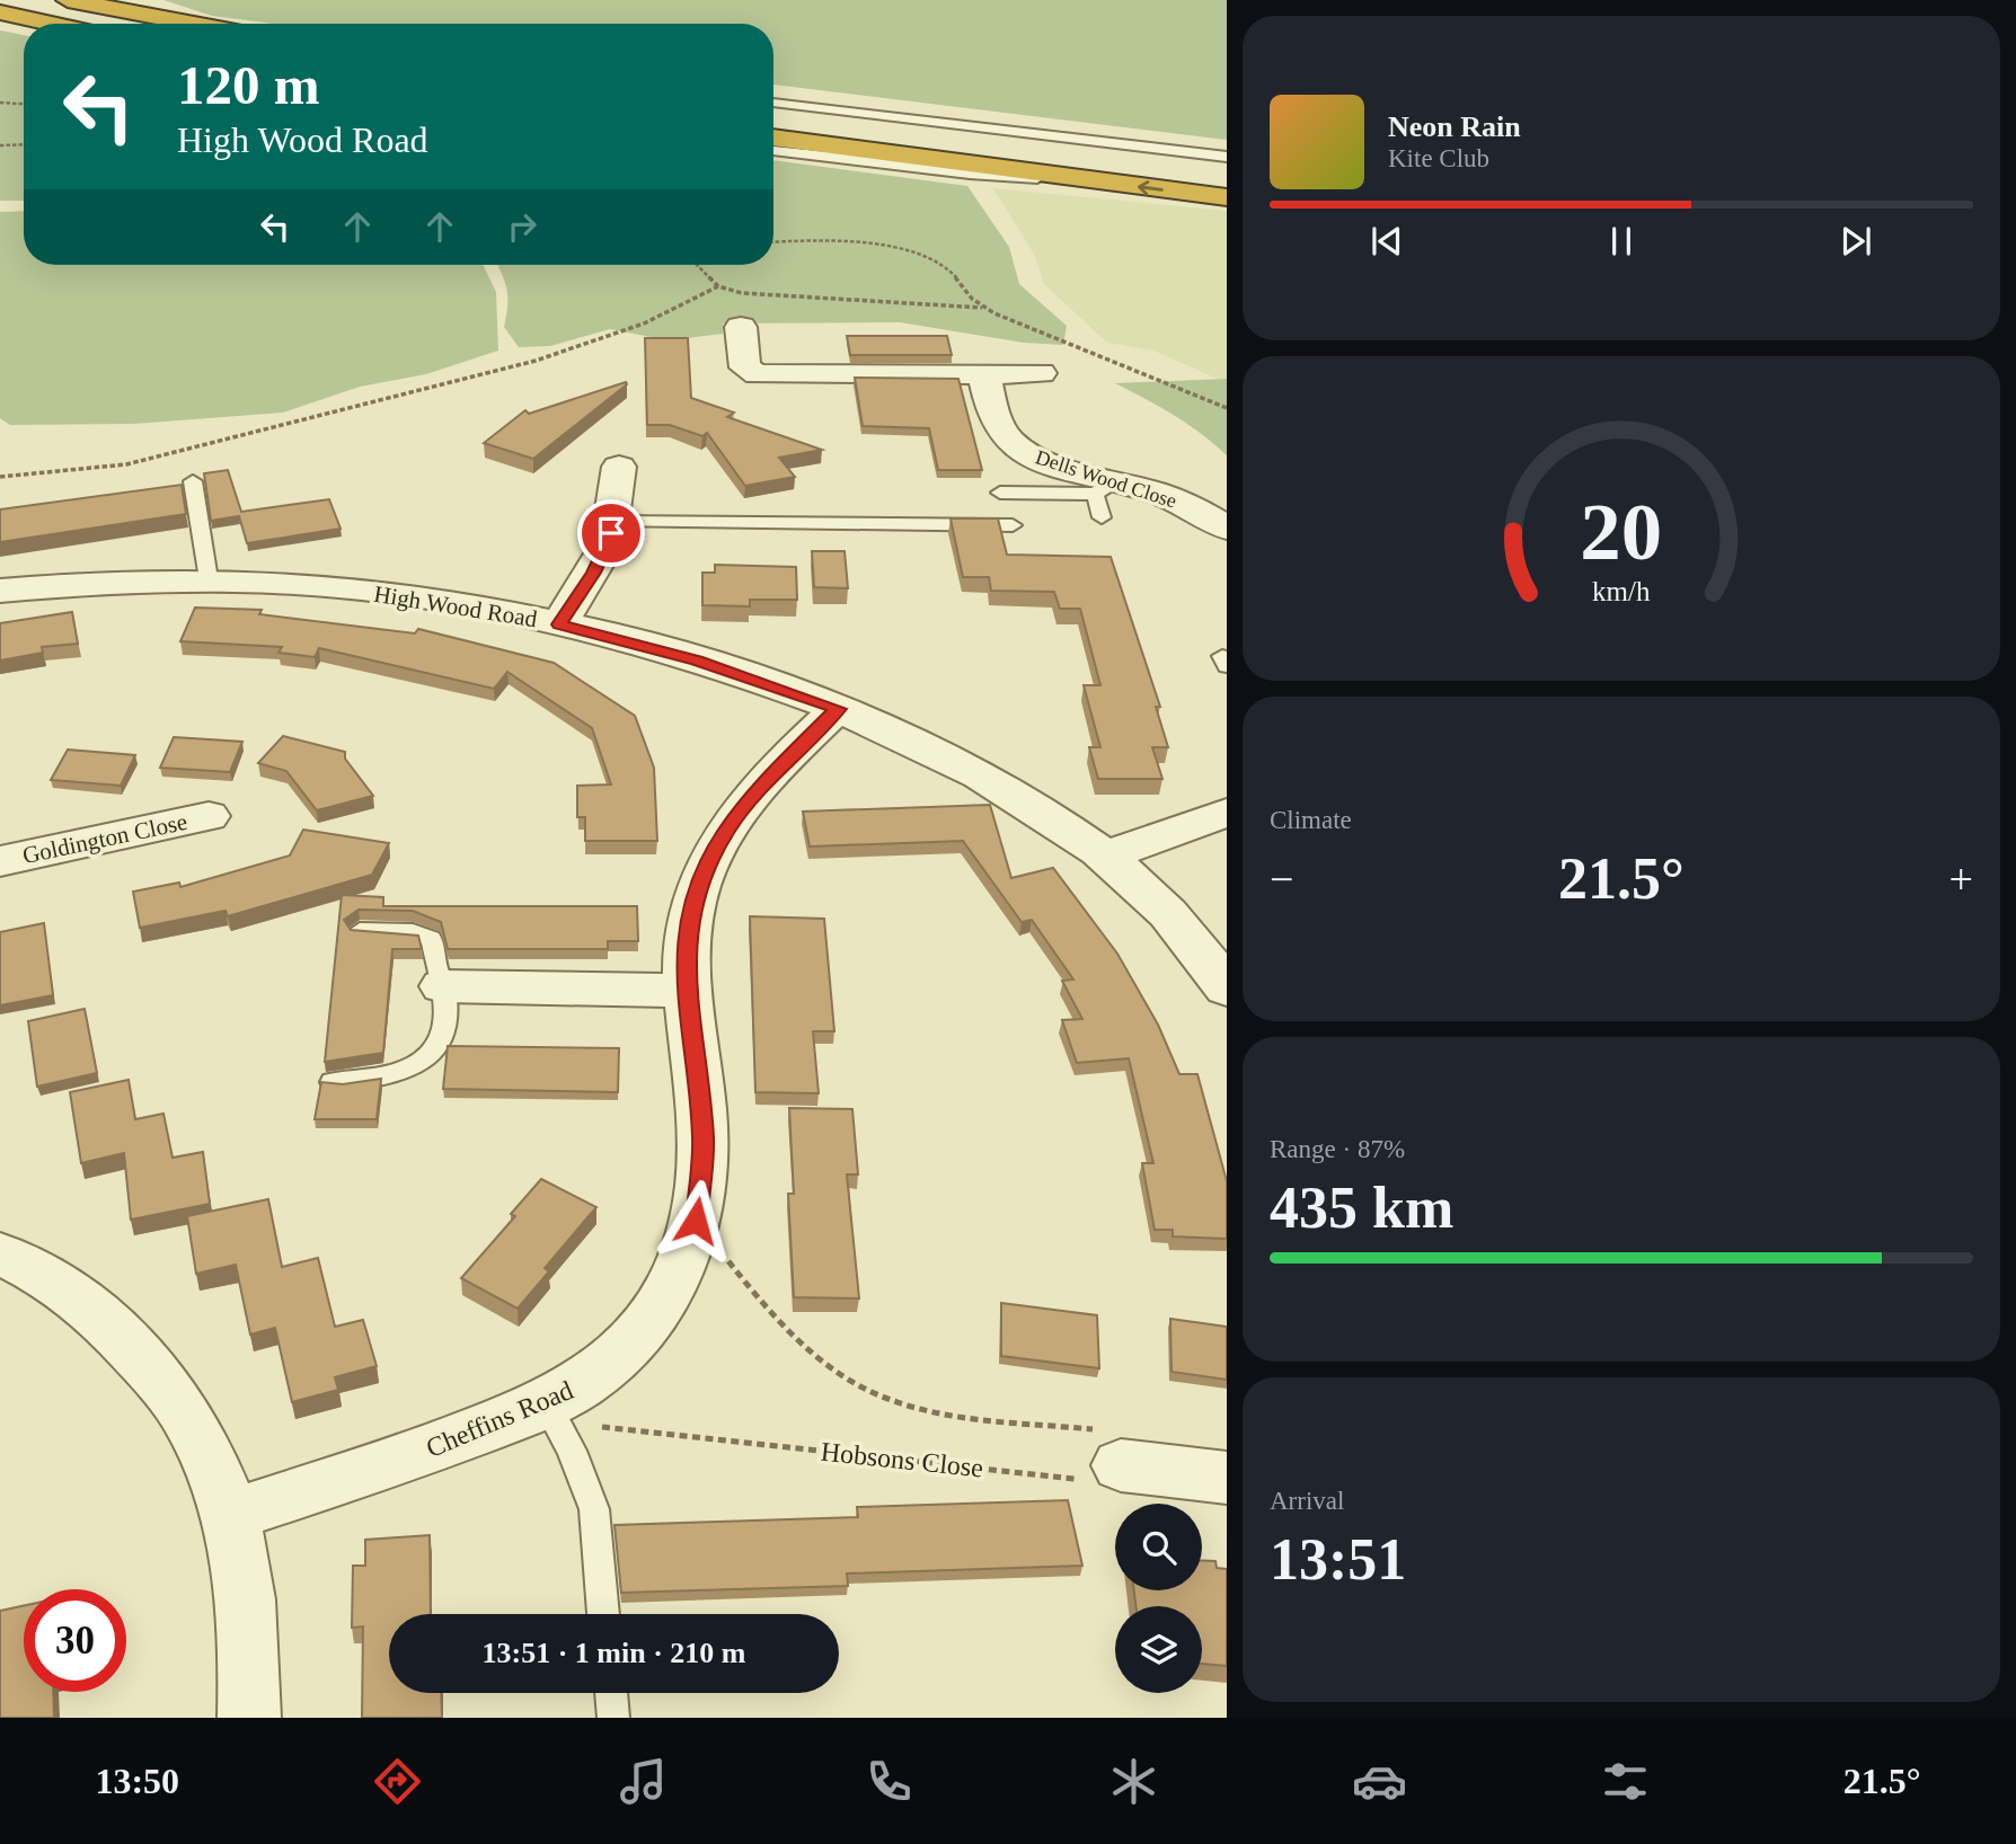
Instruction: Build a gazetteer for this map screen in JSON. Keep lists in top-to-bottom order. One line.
{"streets":{"street":["Dells Wood Close","High Wood Road","Goldington Close","Cheffins Road"],"path":["Hobsons Close"]},"crossings":[["High Wood Road","Cheffins Road"],["Cheffins Road","Hobsons Close"]],"page":{"turn":["120 m","High Wood Road"],"song":["Neon Rain","Kite Club"],"tile":["Climate",["Range · 87%","435 km"],["Arrival","13:51"]],"heat":["−","21.5°","+"],"limit":"30","trip":"13:51 · 1 min · 210 m","tabs":["13:50","21.5°"],"gauge":["20","km/h"]}}
